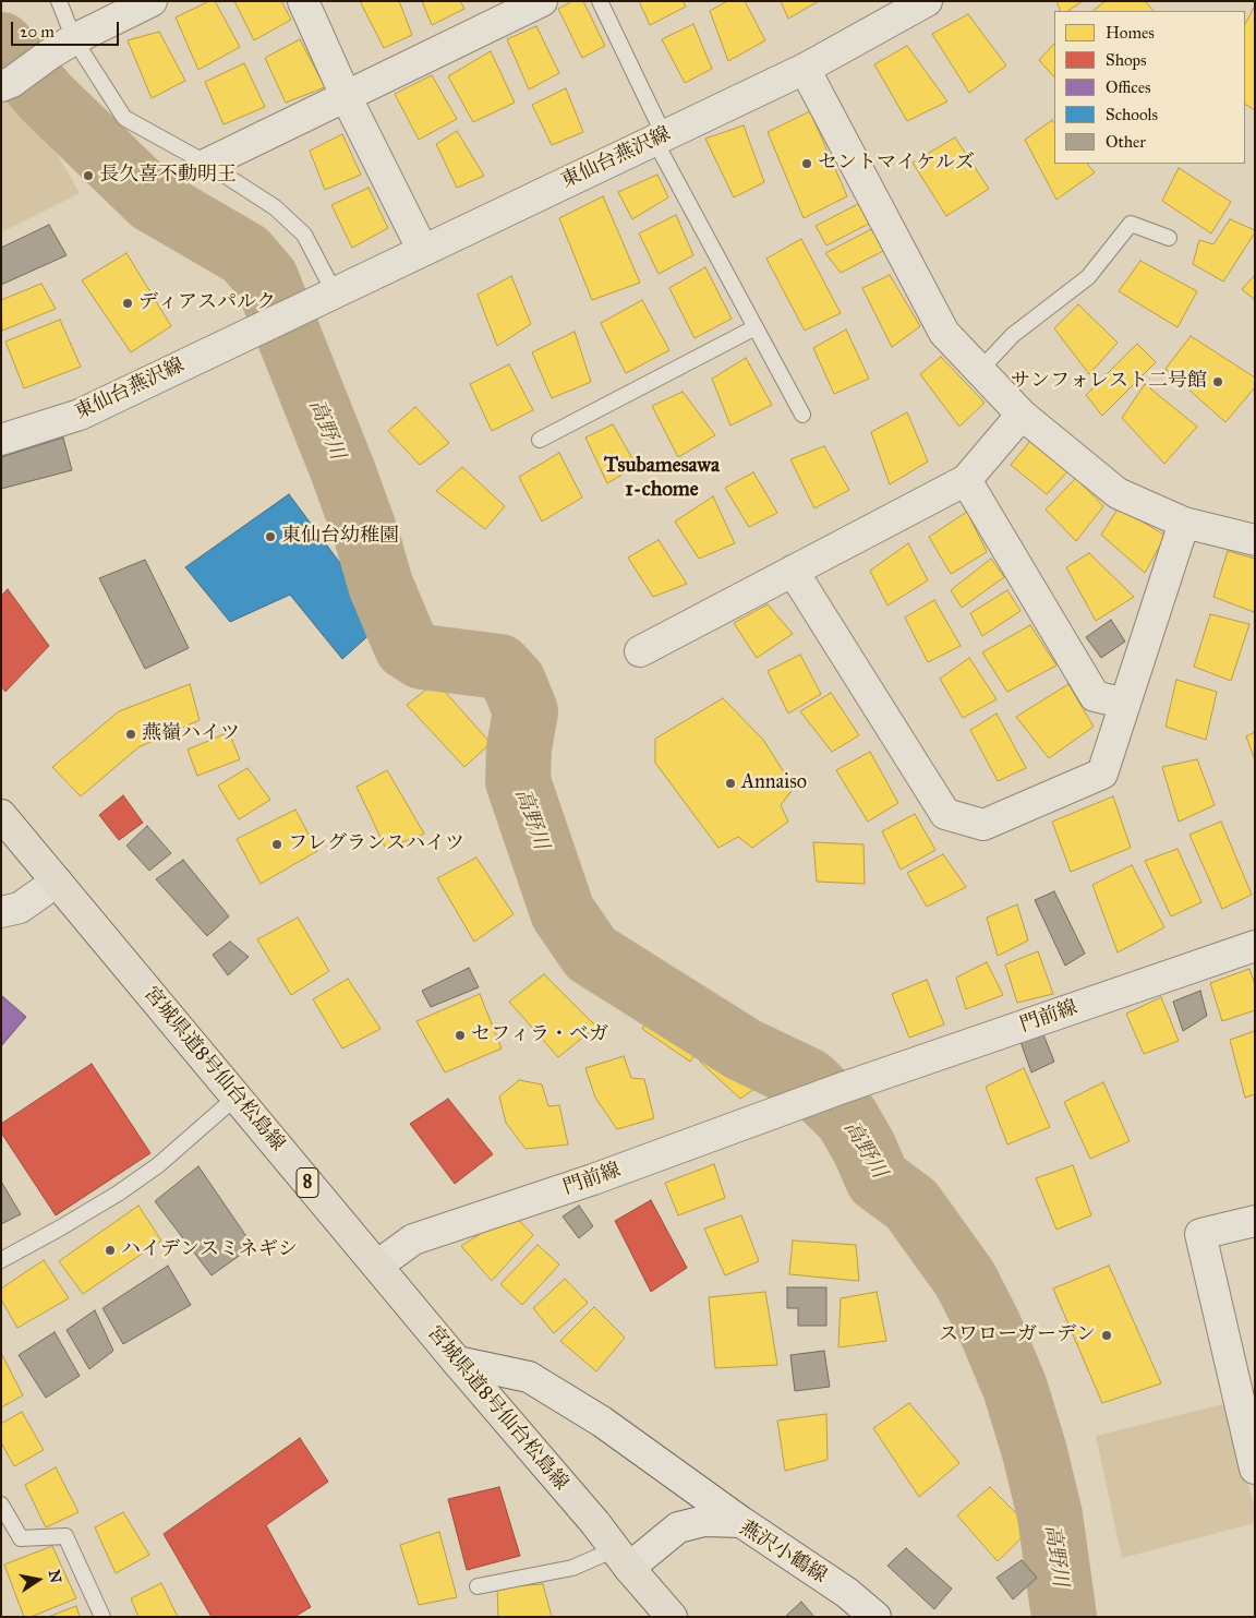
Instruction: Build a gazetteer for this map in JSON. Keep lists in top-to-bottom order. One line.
{"streets":{"main road":["宮城県道8号仙台松島線","8"],"street":["東仙台燕沢線","門前線","燕沢小鶴線"]},"crossings":[["門前線","宮城県道8号仙台松島線"],["宮城県道8号仙台松島線","燕沢小鶴線"]],"districts":["Tsubamesawa 1-chome"],"water":["高野川"],"places":["セントマイケルズ","長久喜不動明王","ディアスパルク","サンフォレスト二号館","東仙台幼稚園","燕嶺ハイツ","Annaiso","フレグランスハイツ","セフィラ・ベガ","ハイデンスミネギシ","スワローガーデン"],"legend":["Homes","Shops","Offices","Schools","Other"],"scale_bar":"20 m","north":"right"}
